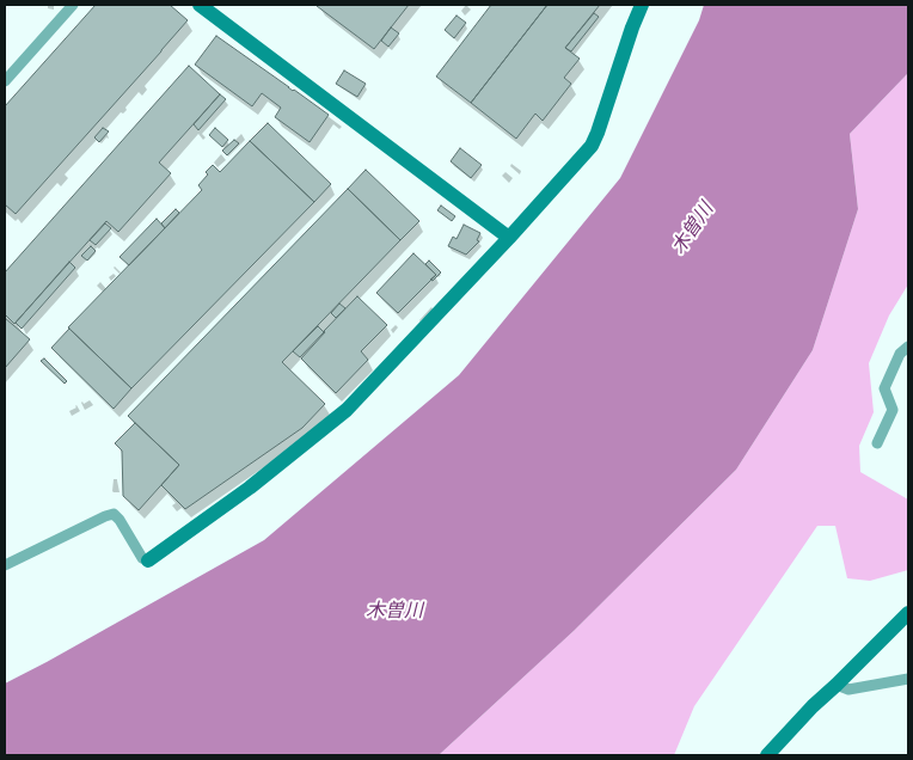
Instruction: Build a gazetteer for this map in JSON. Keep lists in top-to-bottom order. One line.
{"water":["木曽川"]}
